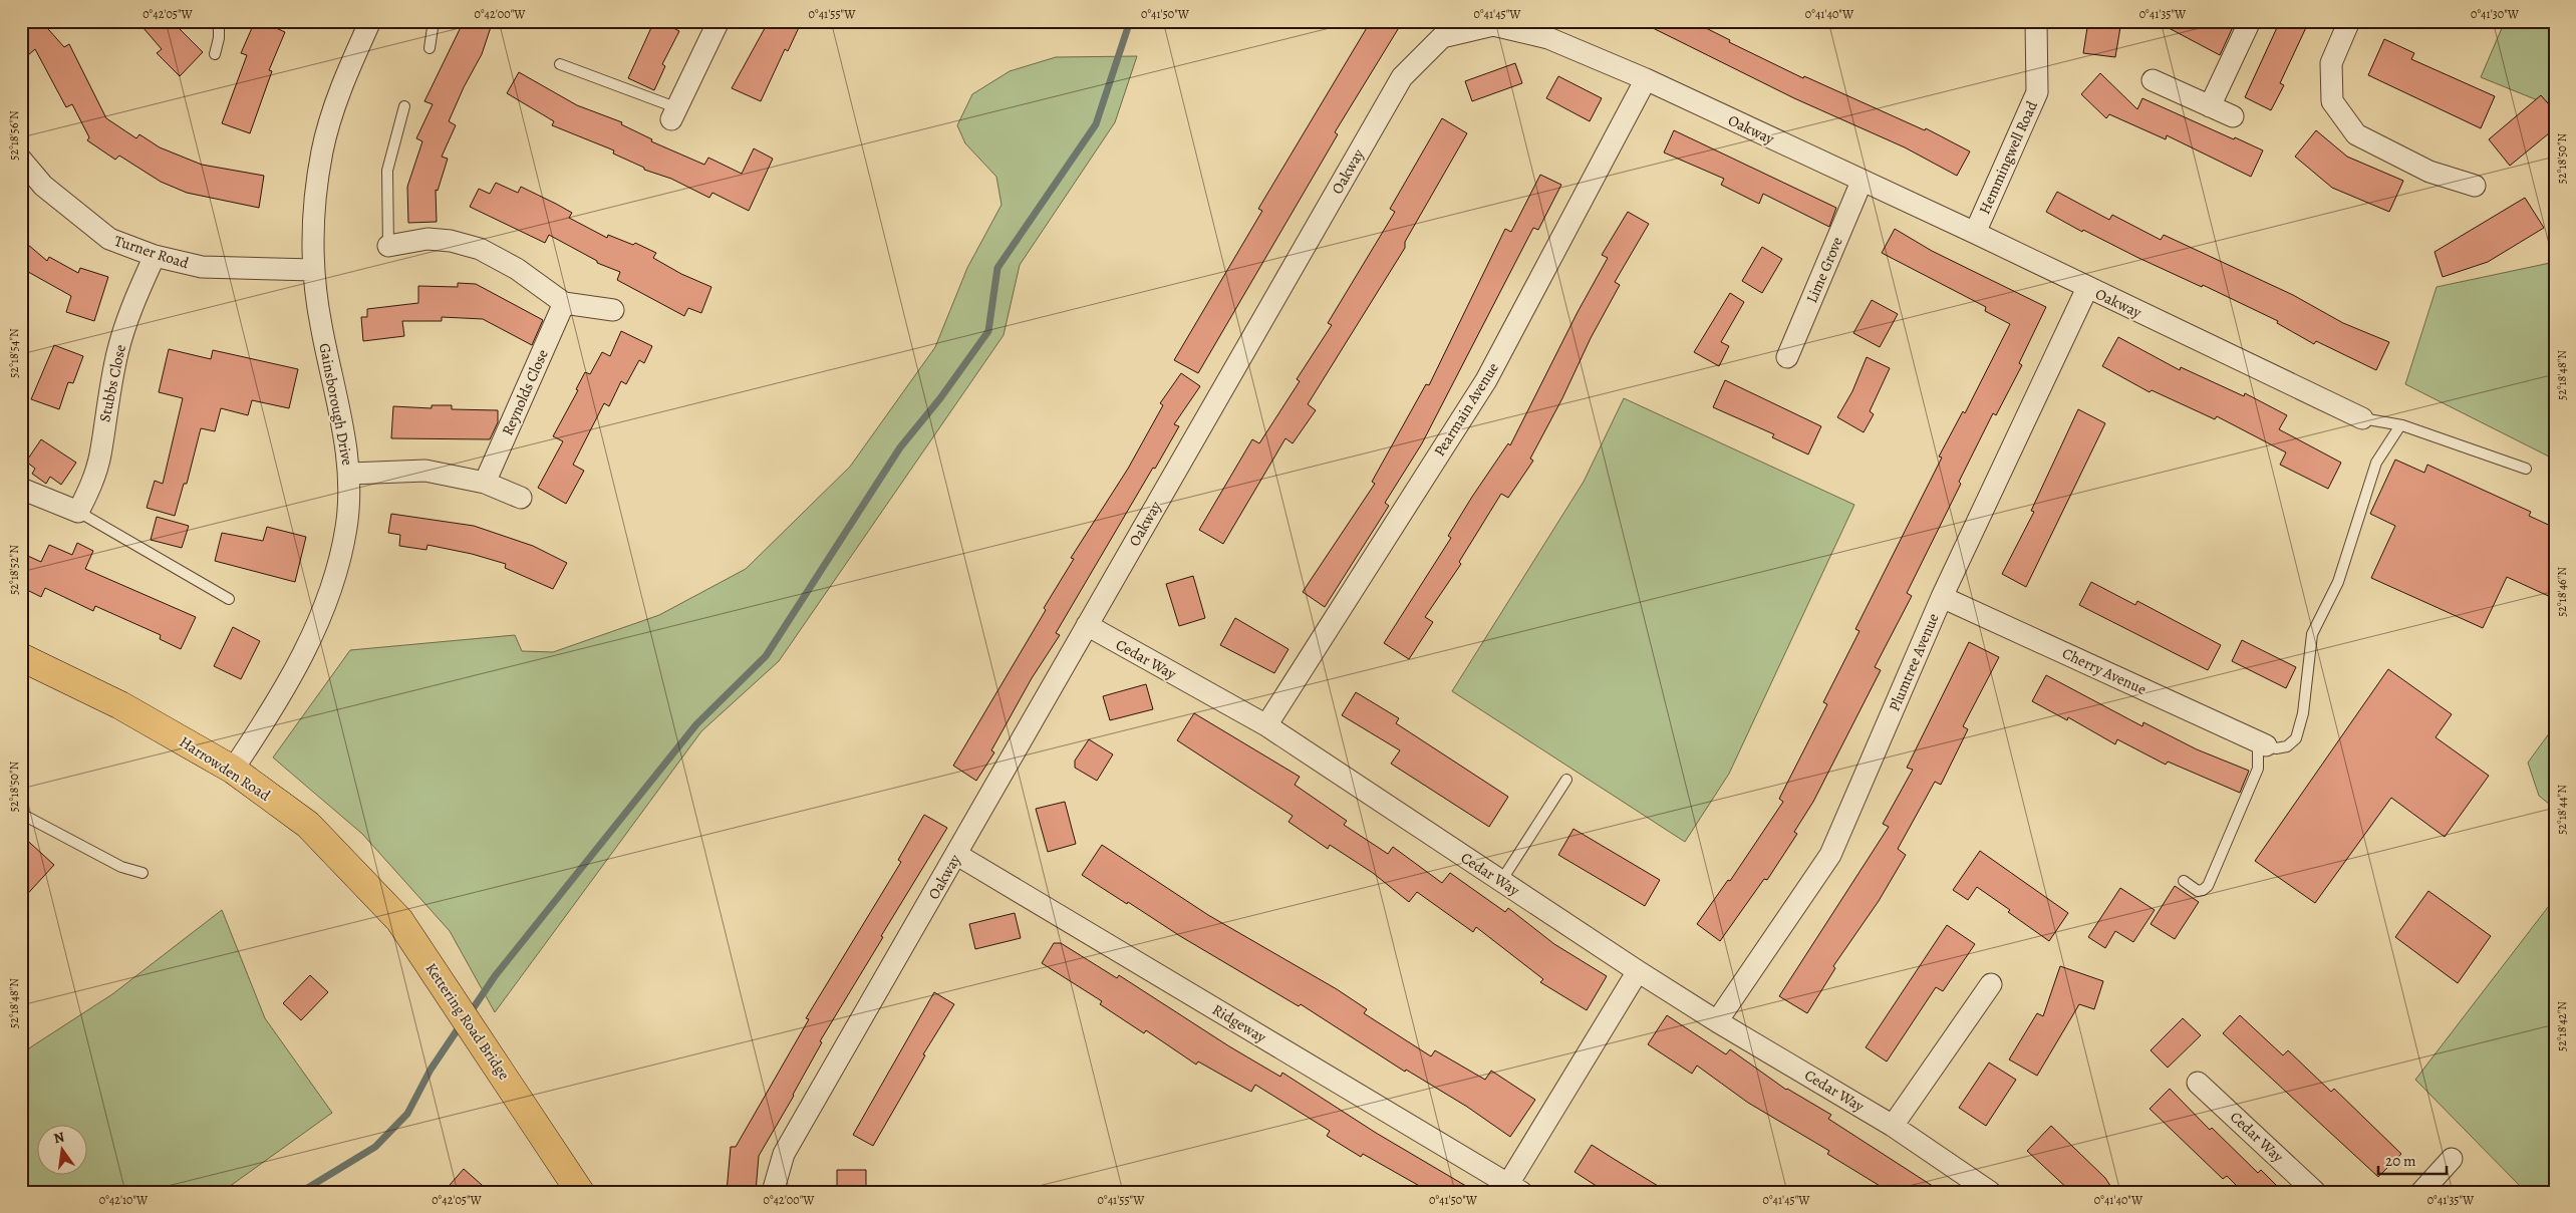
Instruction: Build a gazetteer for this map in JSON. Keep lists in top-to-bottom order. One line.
{"streets":{"main road":["Harrowden Road","Kettering Road Bridge"],"street":["Oakway","Hemmingwell Road","Turner Road","Lime Grove","Stubbs Close","Reynolds Close","Gainsborough Drive","Pearmain Avenue","Cedar Way","Plumtree Avenue","Cherry Avenue","Ridgeway"]},"crossings":[["Oakway","Hemmingwell Road"],["Oakway","Lime Grove"],["Oakway","Pearmain Avenue"],["Oakway","Cedar Way"],["Oakway","Plumtree Avenue"],["Oakway","Ridgeway"],["Turner Road","Stubbs Close"],["Turner Road","Gainsborough Drive"],["Gainsborough Drive","Harrowden Road"],["Pearmain Avenue","Cedar Way"],["Cedar Way","Plumtree Avenue"],["Plumtree Avenue","Cherry Avenue"],["Harrowden Road","Kettering Road Bridge"]],"scale_bar":"20 m","north":"top","coordinates":["0°42'05\"W","0°42'00\"W","0°41'55\"W","0°41'50\"W","0°41'45\"W","0°41'40\"W","0°41'35\"W","0°41'30\"W","52°18'56\"N","52°18'50\"N","52°18'54\"N","52°18'48\"N","52°18'52\"N","52°18'46\"N","52°18'44\"N","52°18'42\"N","0°42'10\"W"]}
